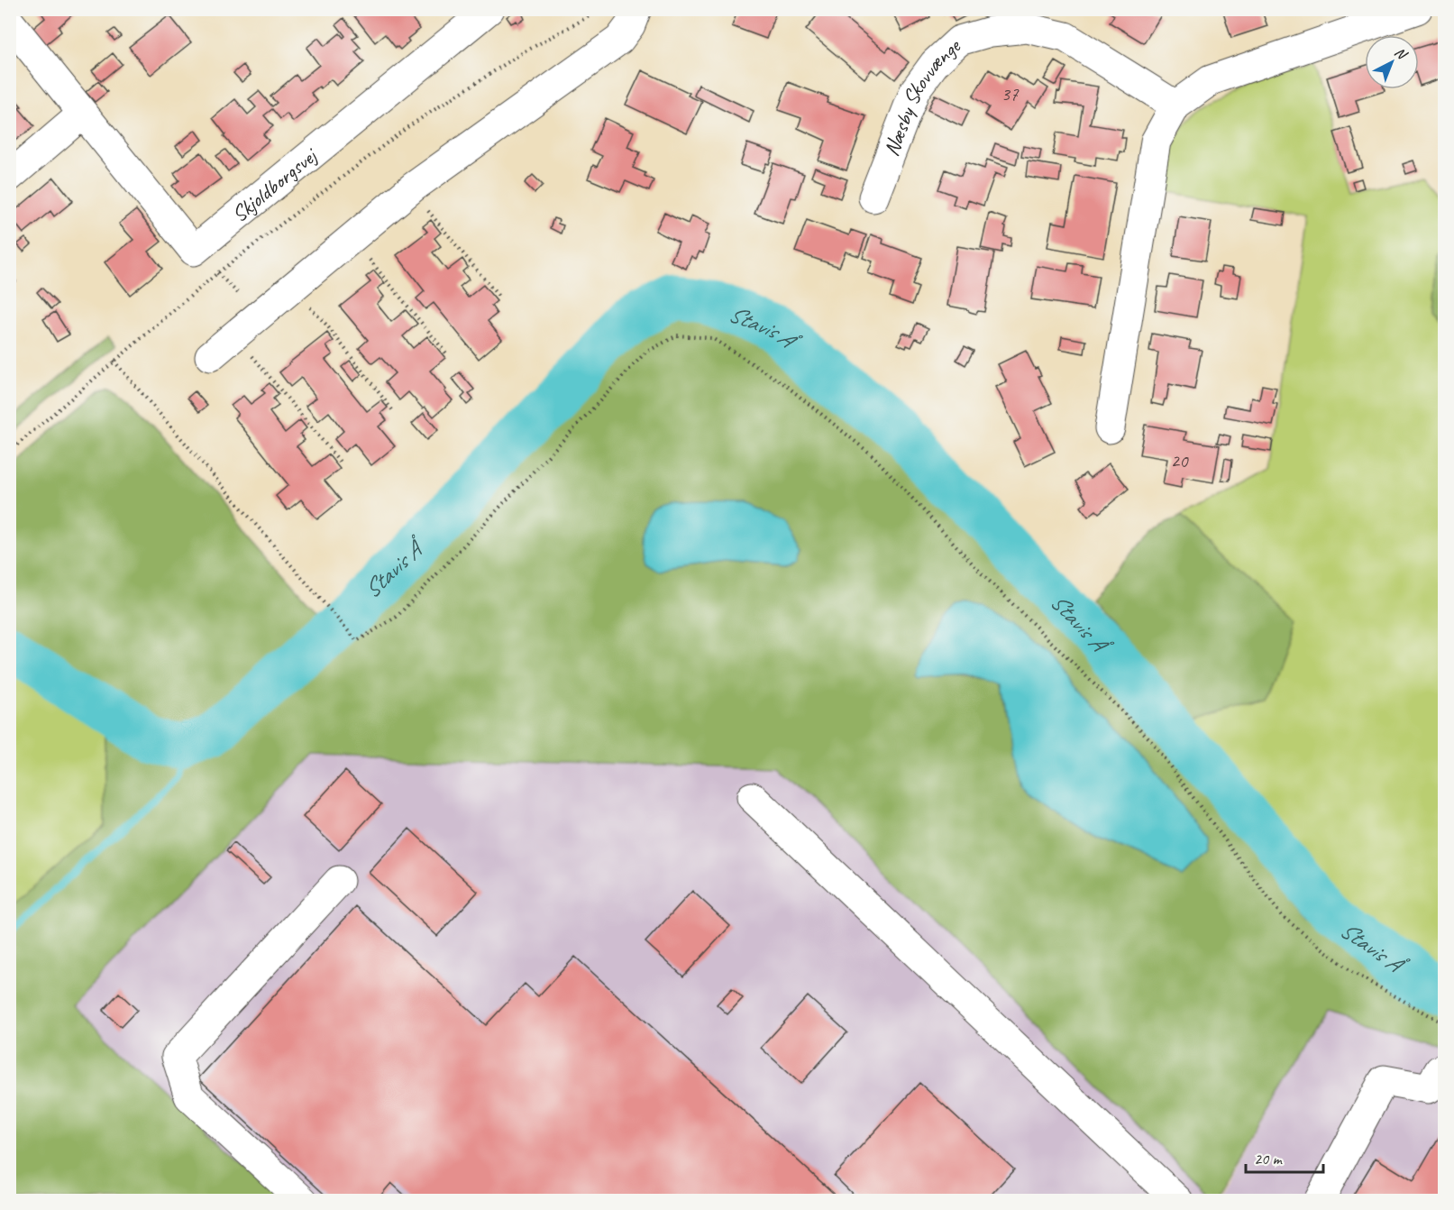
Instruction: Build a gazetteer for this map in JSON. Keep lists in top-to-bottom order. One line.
{"streets":{"street":["Næsby Skovvænge","Skjoldborgsvej"]},"water":["Stavis Å"],"house_numbers":["37","20"],"scale_bar":"20 m","north":"top right"}
